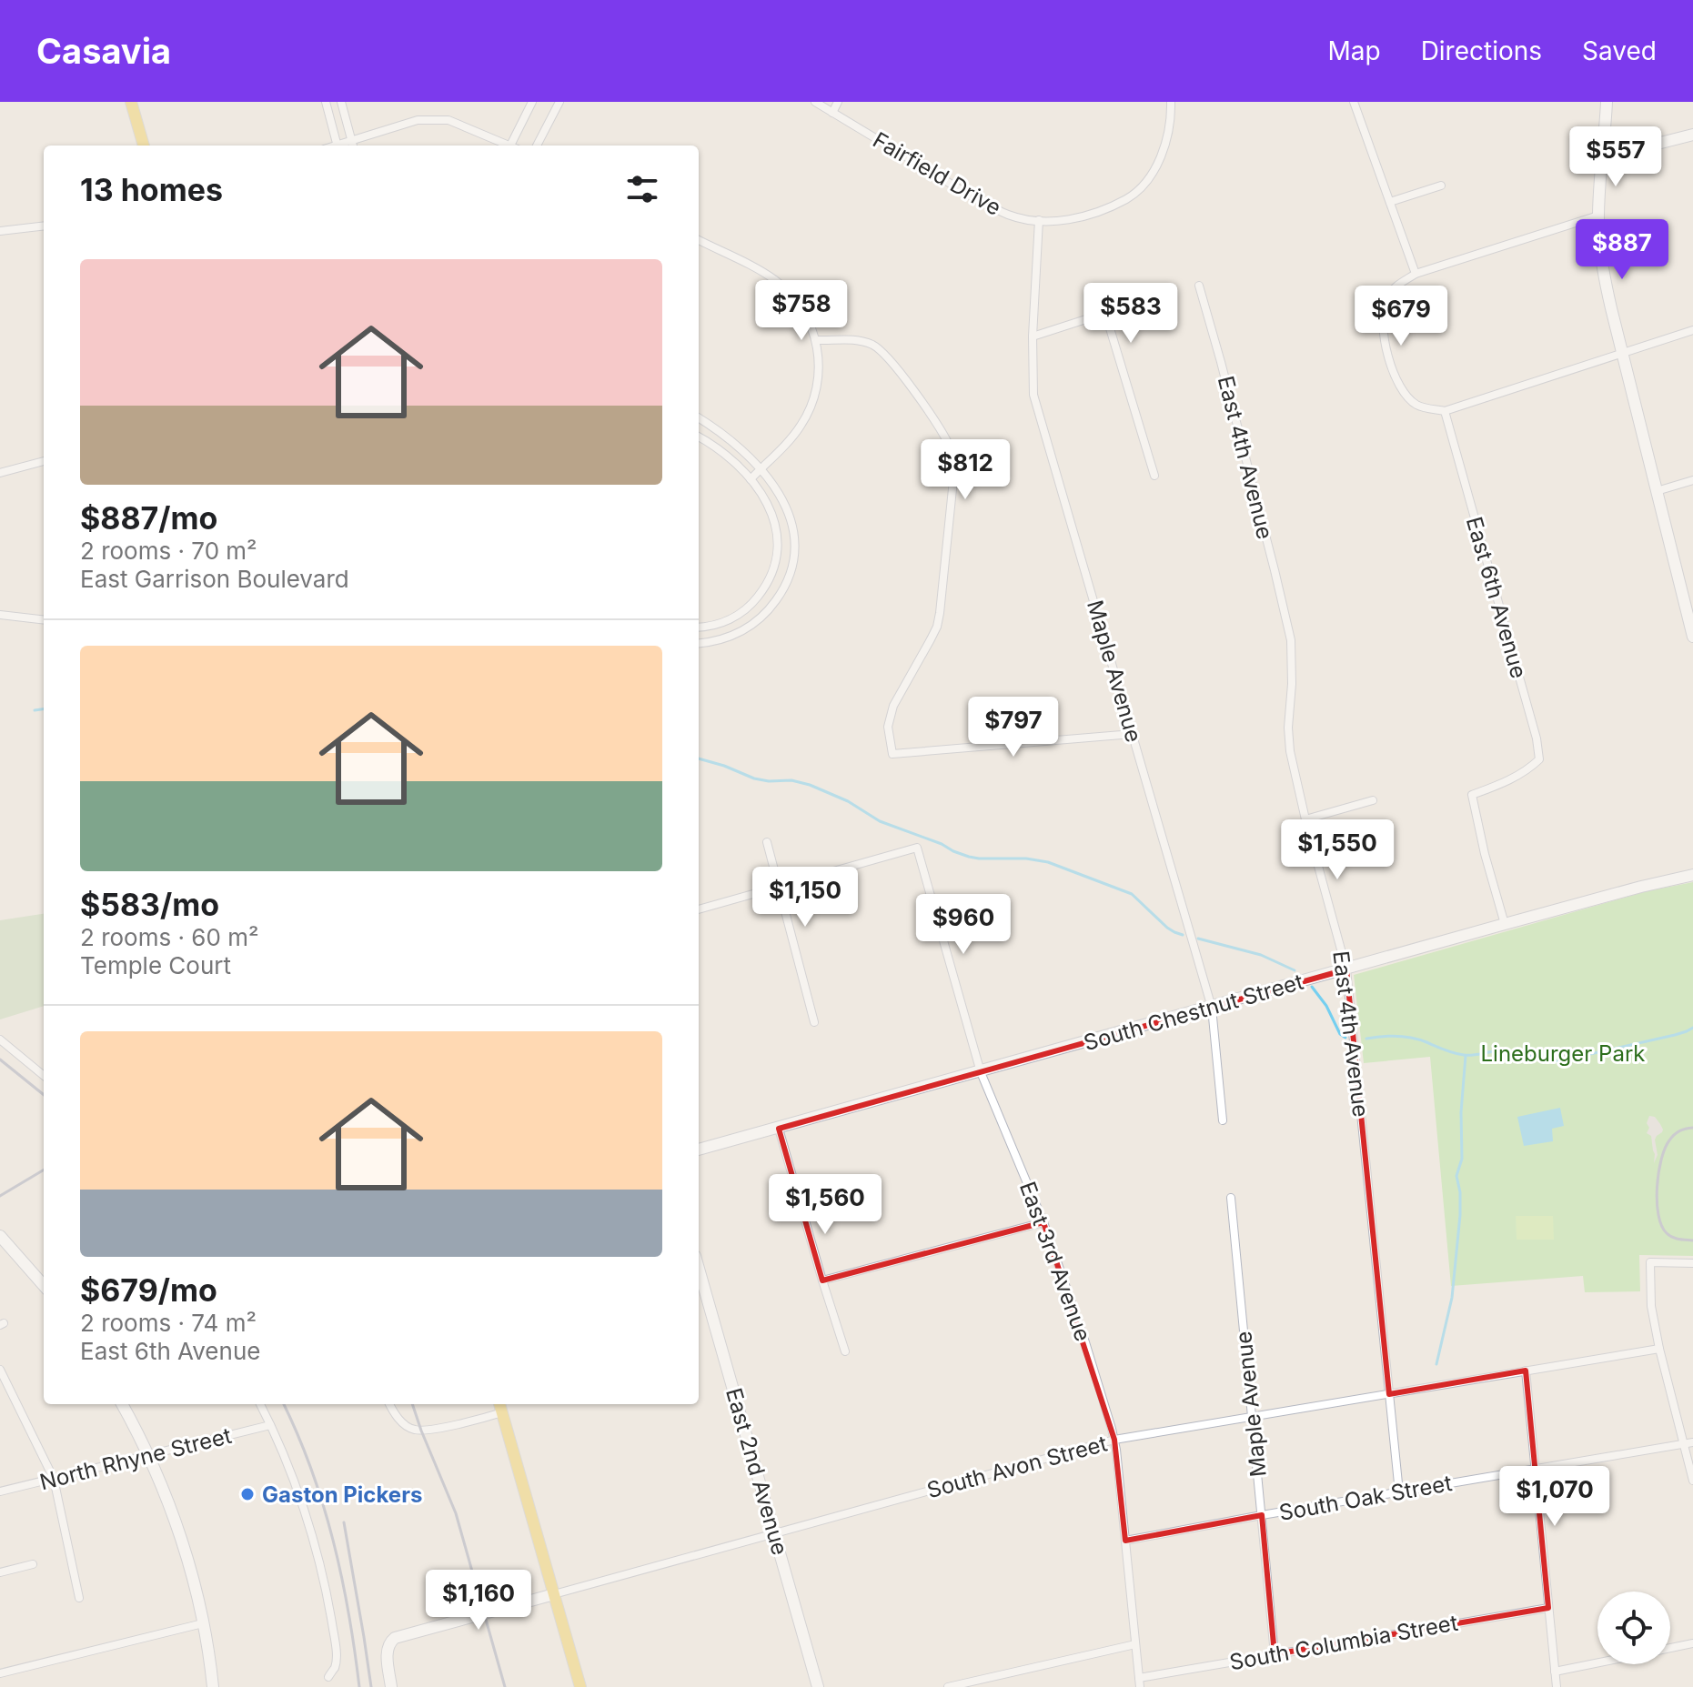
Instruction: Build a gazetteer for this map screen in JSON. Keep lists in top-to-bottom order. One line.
{"streets":{"street":["Fairfield Drive","East 4th Avenue","East 6th Avenue","Maple Avenue","South Chestnut Street","East 3rd Avenue","North Rhyne Street","South Avon Street","East 2nd Avenue","South Oak Street","South Columbia Street"]},"crossings":[["Fairfield Drive","Maple Avenue"],["East 4th Avenue","South Chestnut Street"],["East 4th Avenue","South Avon Street"],["East 4th Avenue","South Oak Street"],["East 6th Avenue","South Chestnut Street"],["Maple Avenue","South Chestnut Street"],["Maple Avenue","South Avon Street"],["Maple Avenue","South Oak Street"],["Maple Avenue","South Columbia Street"],["South Chestnut Street","East 3rd Avenue"],["East 3rd Avenue","South Avon Street"],["East 3rd Avenue","South Oak Street"],["East 3rd Avenue","South Columbia Street"],["South Avon Street","East 2nd Avenue"]],"parks":["Lineburger Park"],"places":["Gaston Pickers"],"page":{"header":"Casavia","nav":["Map","Directions","Saved"],"price":["$557","$887","$758","$583","$679","$812","$797","$1,550","$1,150","$960","$1,560","$1,070","$1,160"],"heading":"13 homes","list":[{"name":"$887/mo","note":"2 rooms · 70 m² · East Garrison Boulevard"},{"name":"$583/mo","note":"2 rooms · 60 m² · Temple Court"},{"name":"$679/mo","note":"2 rooms · 74 m² · East 6th Avenue"}]}}
